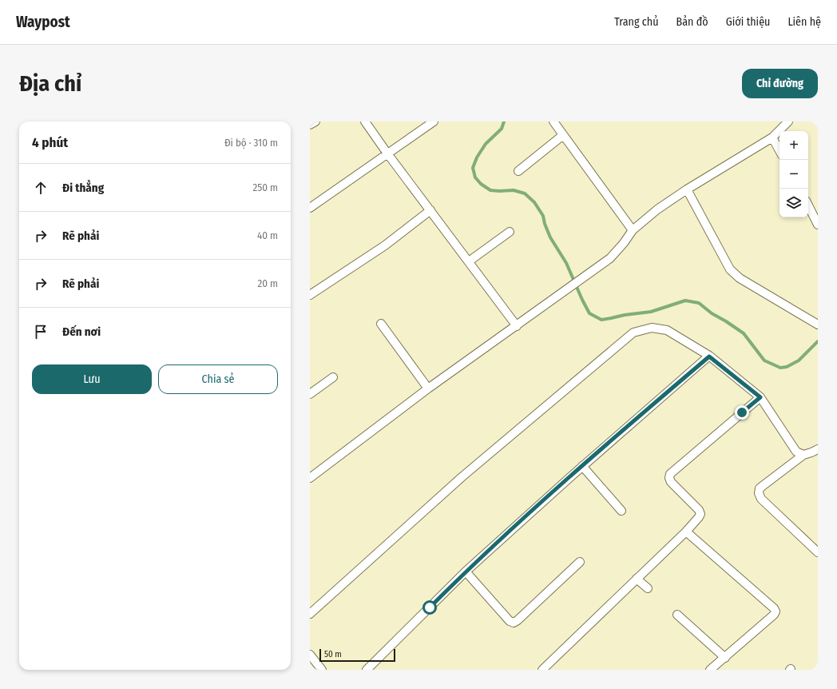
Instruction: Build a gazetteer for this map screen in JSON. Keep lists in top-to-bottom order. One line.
{"scale_bar":"50 m","page":{"header":"Waypost","nav":["Trang chủ","Bản đồ","Giới thiệu","Liên hệ"],"buttons":["Chỉ đường",["Lưu","Chia sẻ"]],"title":"Địa chỉ","heading":["4 phút","Đi bộ · 310 m"],"map_buttons":["+","−"],"list":[["Đi thẳng","250 m"],["Rẽ phải","40 m"],["Rẽ phải","20 m"],"Đến nơi"],"scale":"50 m"}}
